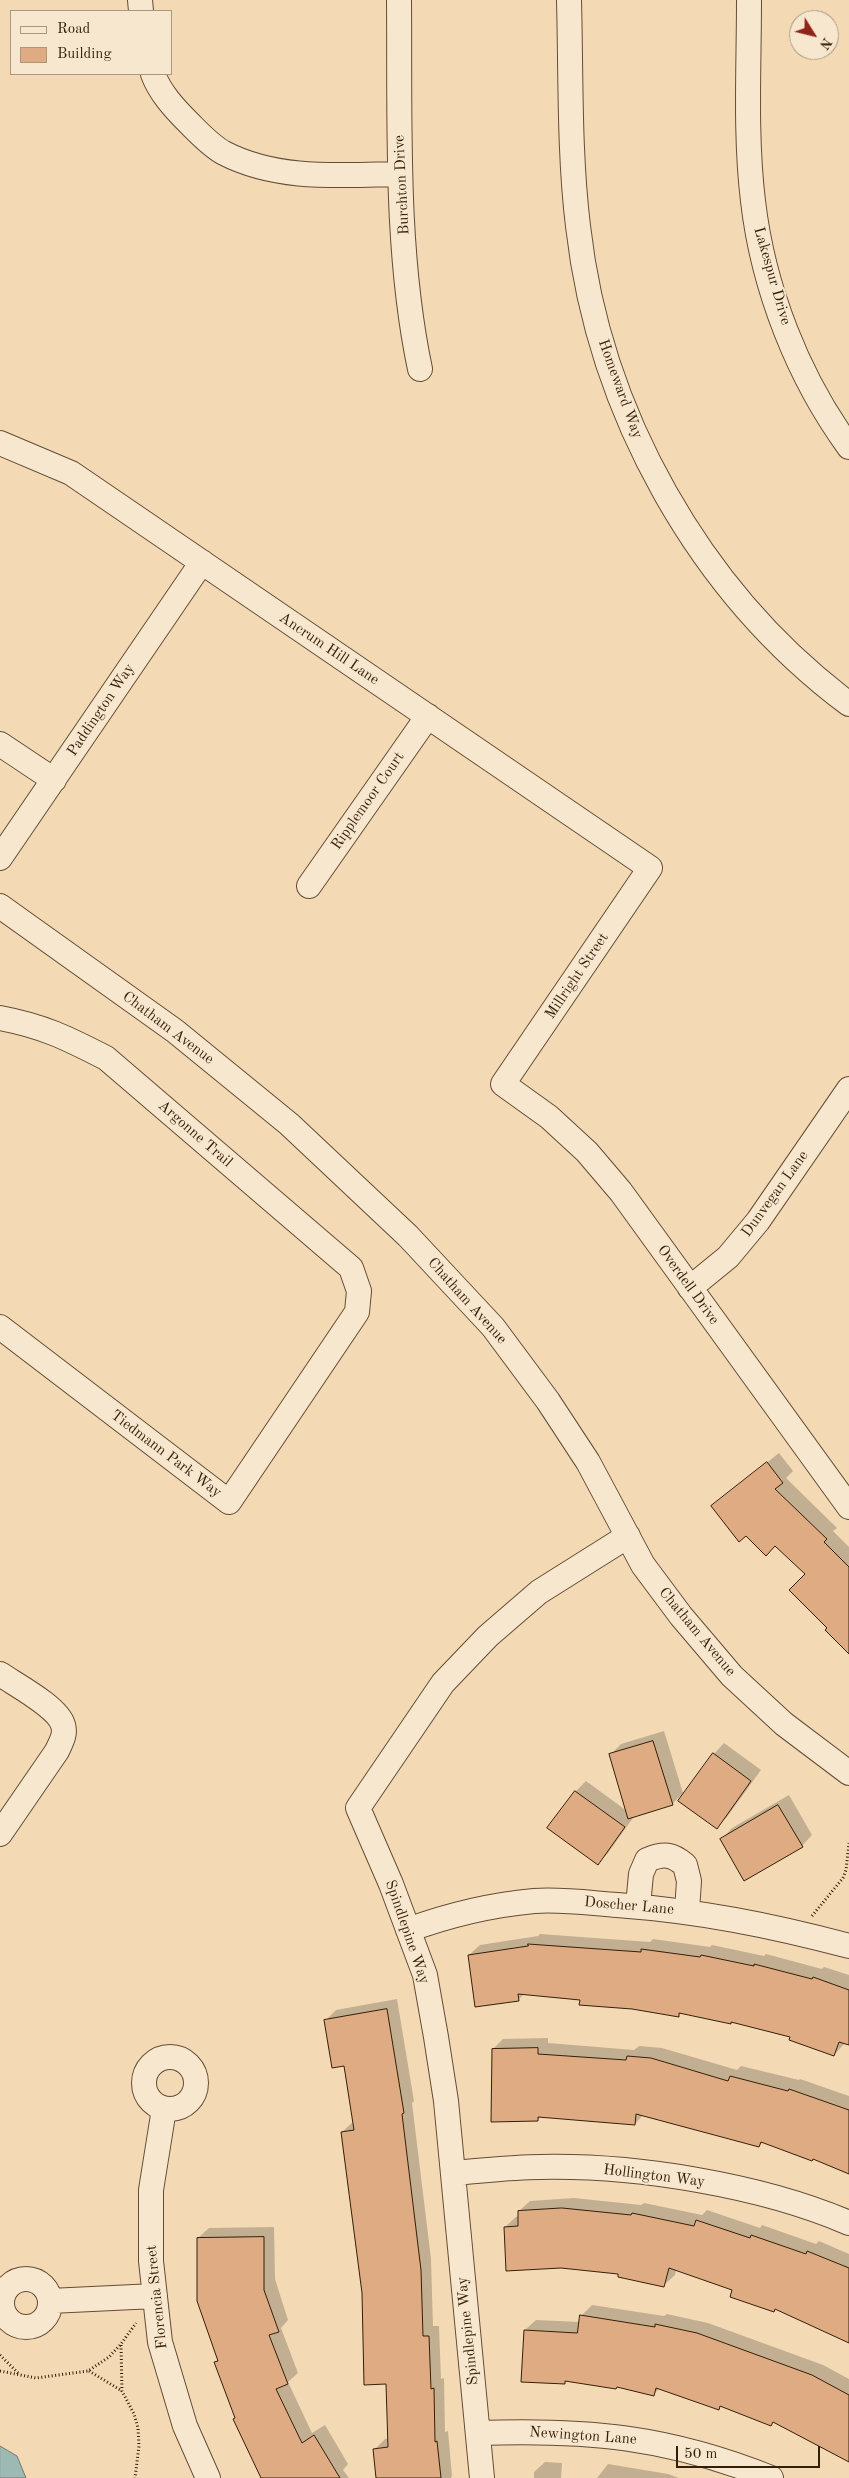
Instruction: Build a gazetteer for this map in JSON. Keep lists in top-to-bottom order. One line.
{"streets":{"street":["Burchton Drive","Lakespur Drive","Homeward Way","Ancrum Hill Lane","Paddington Way","Ripplemoor Court","Millright Street","Chatham Avenue","Argonne Trail","Dunvegan Lane","Overdell Drive","Tiedmann Park Way","Doscher Lane","Spindlepine Way","Hollington Way","Florencia Street","Newington Lane"]},"crossings":[["Ancrum Hill Lane","Paddington Way"],["Ancrum Hill Lane","Ripplemoor Court"],["Ancrum Hill Lane","Millright Street"],["Millright Street","Overdell Drive"],["Chatham Avenue","Spindlepine Way"],["Argonne Trail","Tiedmann Park Way"],["Dunvegan Lane","Overdell Drive"],["Doscher Lane","Spindlepine Way"],["Spindlepine Way","Hollington Way"],["Spindlepine Way","Newington Lane"]],"legend":["Road","Building"],"scale_bar":"50 m","north":"bottom right"}
